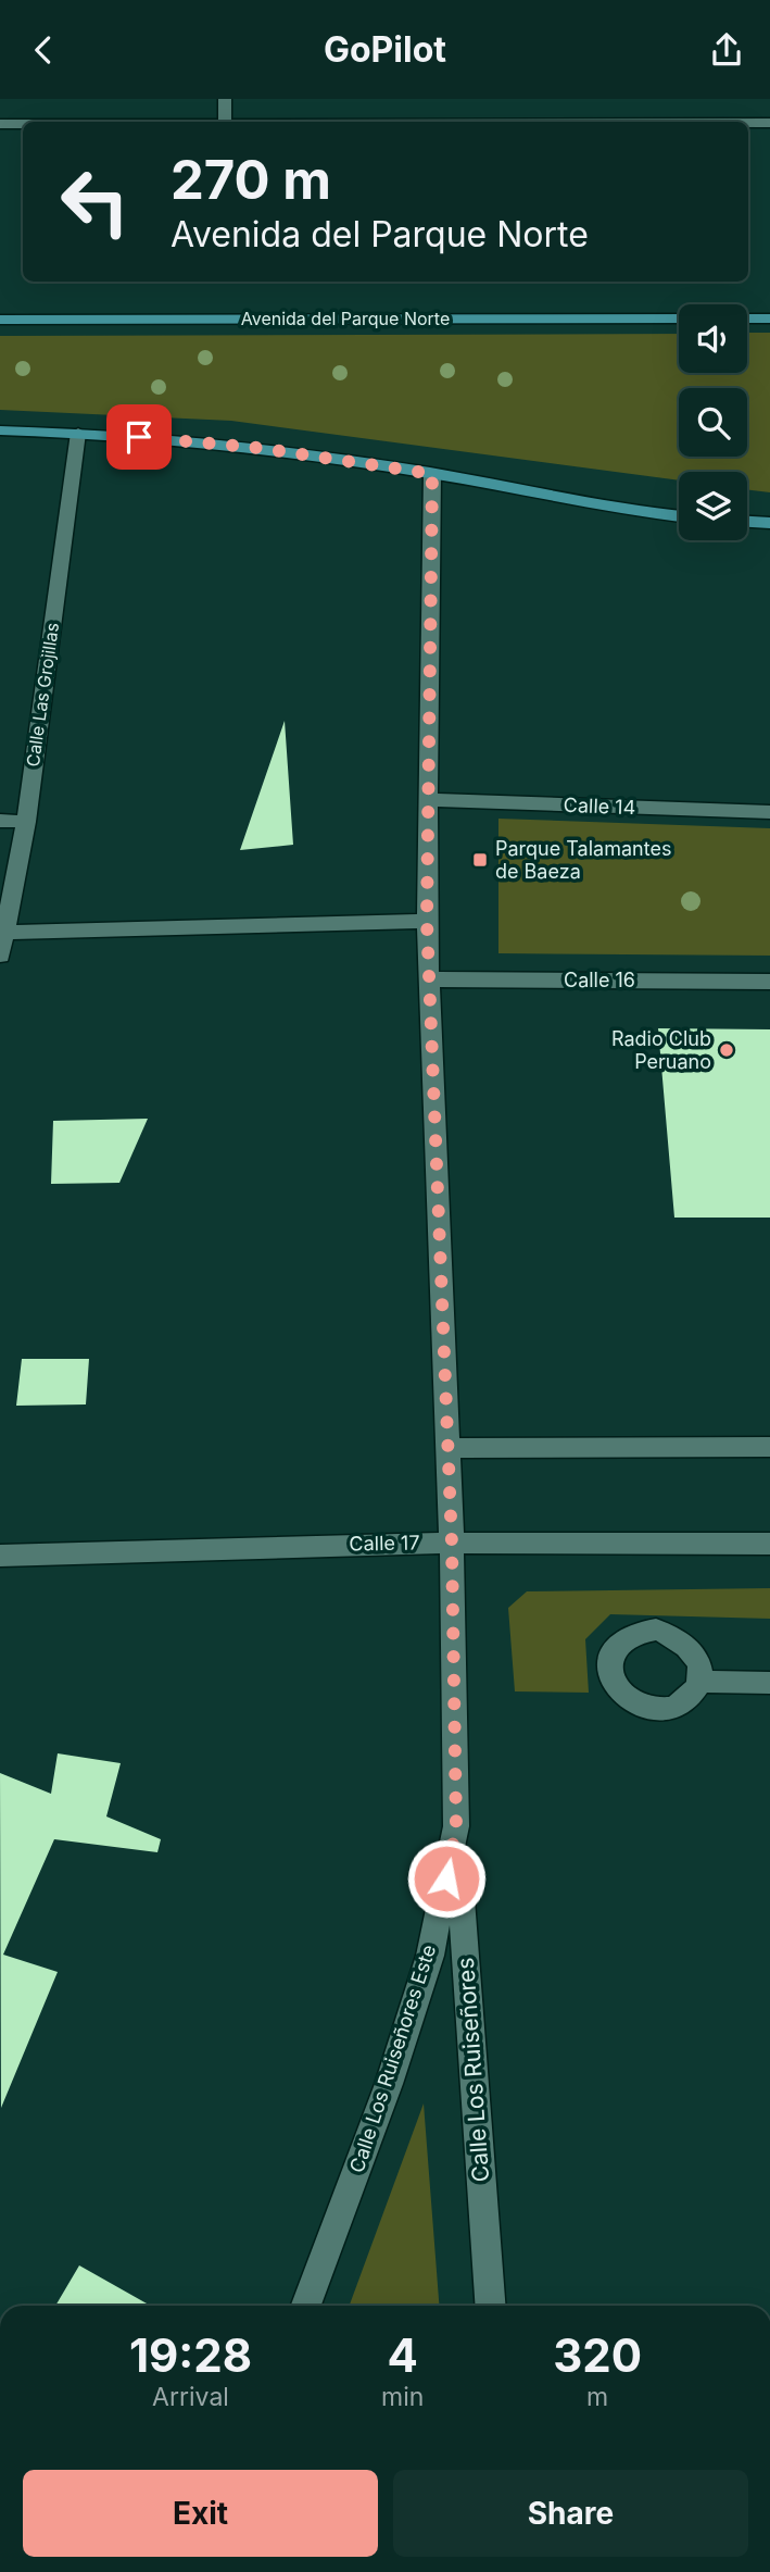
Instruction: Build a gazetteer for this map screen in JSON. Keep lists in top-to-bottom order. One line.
{"streets":{"main road":["Avenida del Parque Norte"],"street":["Calle Las Grojillas","Calle 14","Calle 16","Calle 17","Calle Los Ruiseñores Este","Calle Los Ruiseñores"]},"crossings":[["Calle 14","Calle Los Ruiseñores Este"],["Calle 16","Calle Los Ruiseñores Este"],["Calle 17","Calle Los Ruiseñores Este"],["Calle Los Ruiseñores Este","Calle Los Ruiseñores"]],"places":{"transit":["Parque Talamantes de Baeza"],"other":["Radio Club Peruano"]},"page":{"header":"GoPilot","turn":["270 m","Avenida del Parque Norte"],"eta":["19:28","Arrival","4","min","320","m"],"buttons":["Exit","Share"]}}
